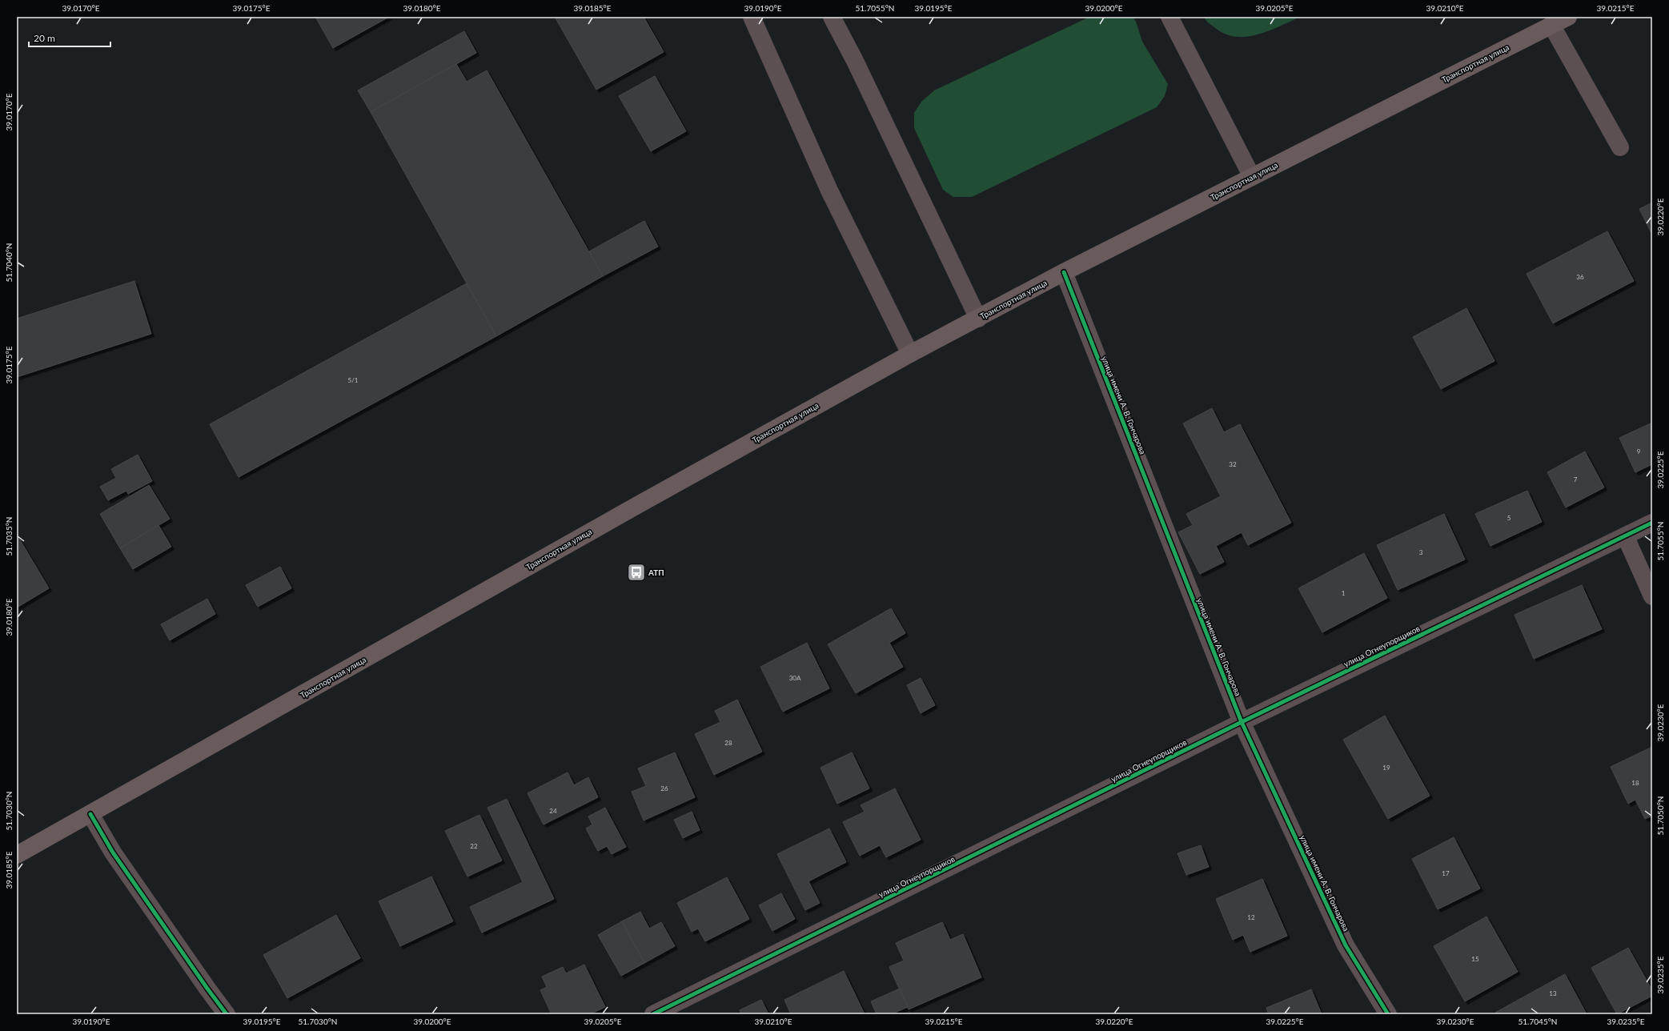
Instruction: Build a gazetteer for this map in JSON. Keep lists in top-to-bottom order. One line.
{"streets":{"main road":["Транспортная улица"],"street":["улица имени А. В. Гончарова","улица Огнеупорщиков"]},"crossings":[["Транспортная улица","улица имени А. В. Гончарова"],["улица имени А. В. Гончарова","улица Огнеупорщиков"]],"places":{"bus stop":["АТП"]},"house_numbers":["36","5/1","9","32","7","5","3","1","30А","28","19","18","26","24","22","17","12","15","13"],"scale_bar":"20 m","coordinates":["39.0170°E","39.0175°E","39.0180°E","39.0185°E","39.0190°E","51.7055°N","39.0195°E","39.0200°E","39.0205°E","39.0210°E","39.0215°E","39.0220°E","51.7040°N","39.0225°E","51.7035°N","39.0230°E","51.7030°N","51.7050°N","39.0235°E","51.7045°N"]}
